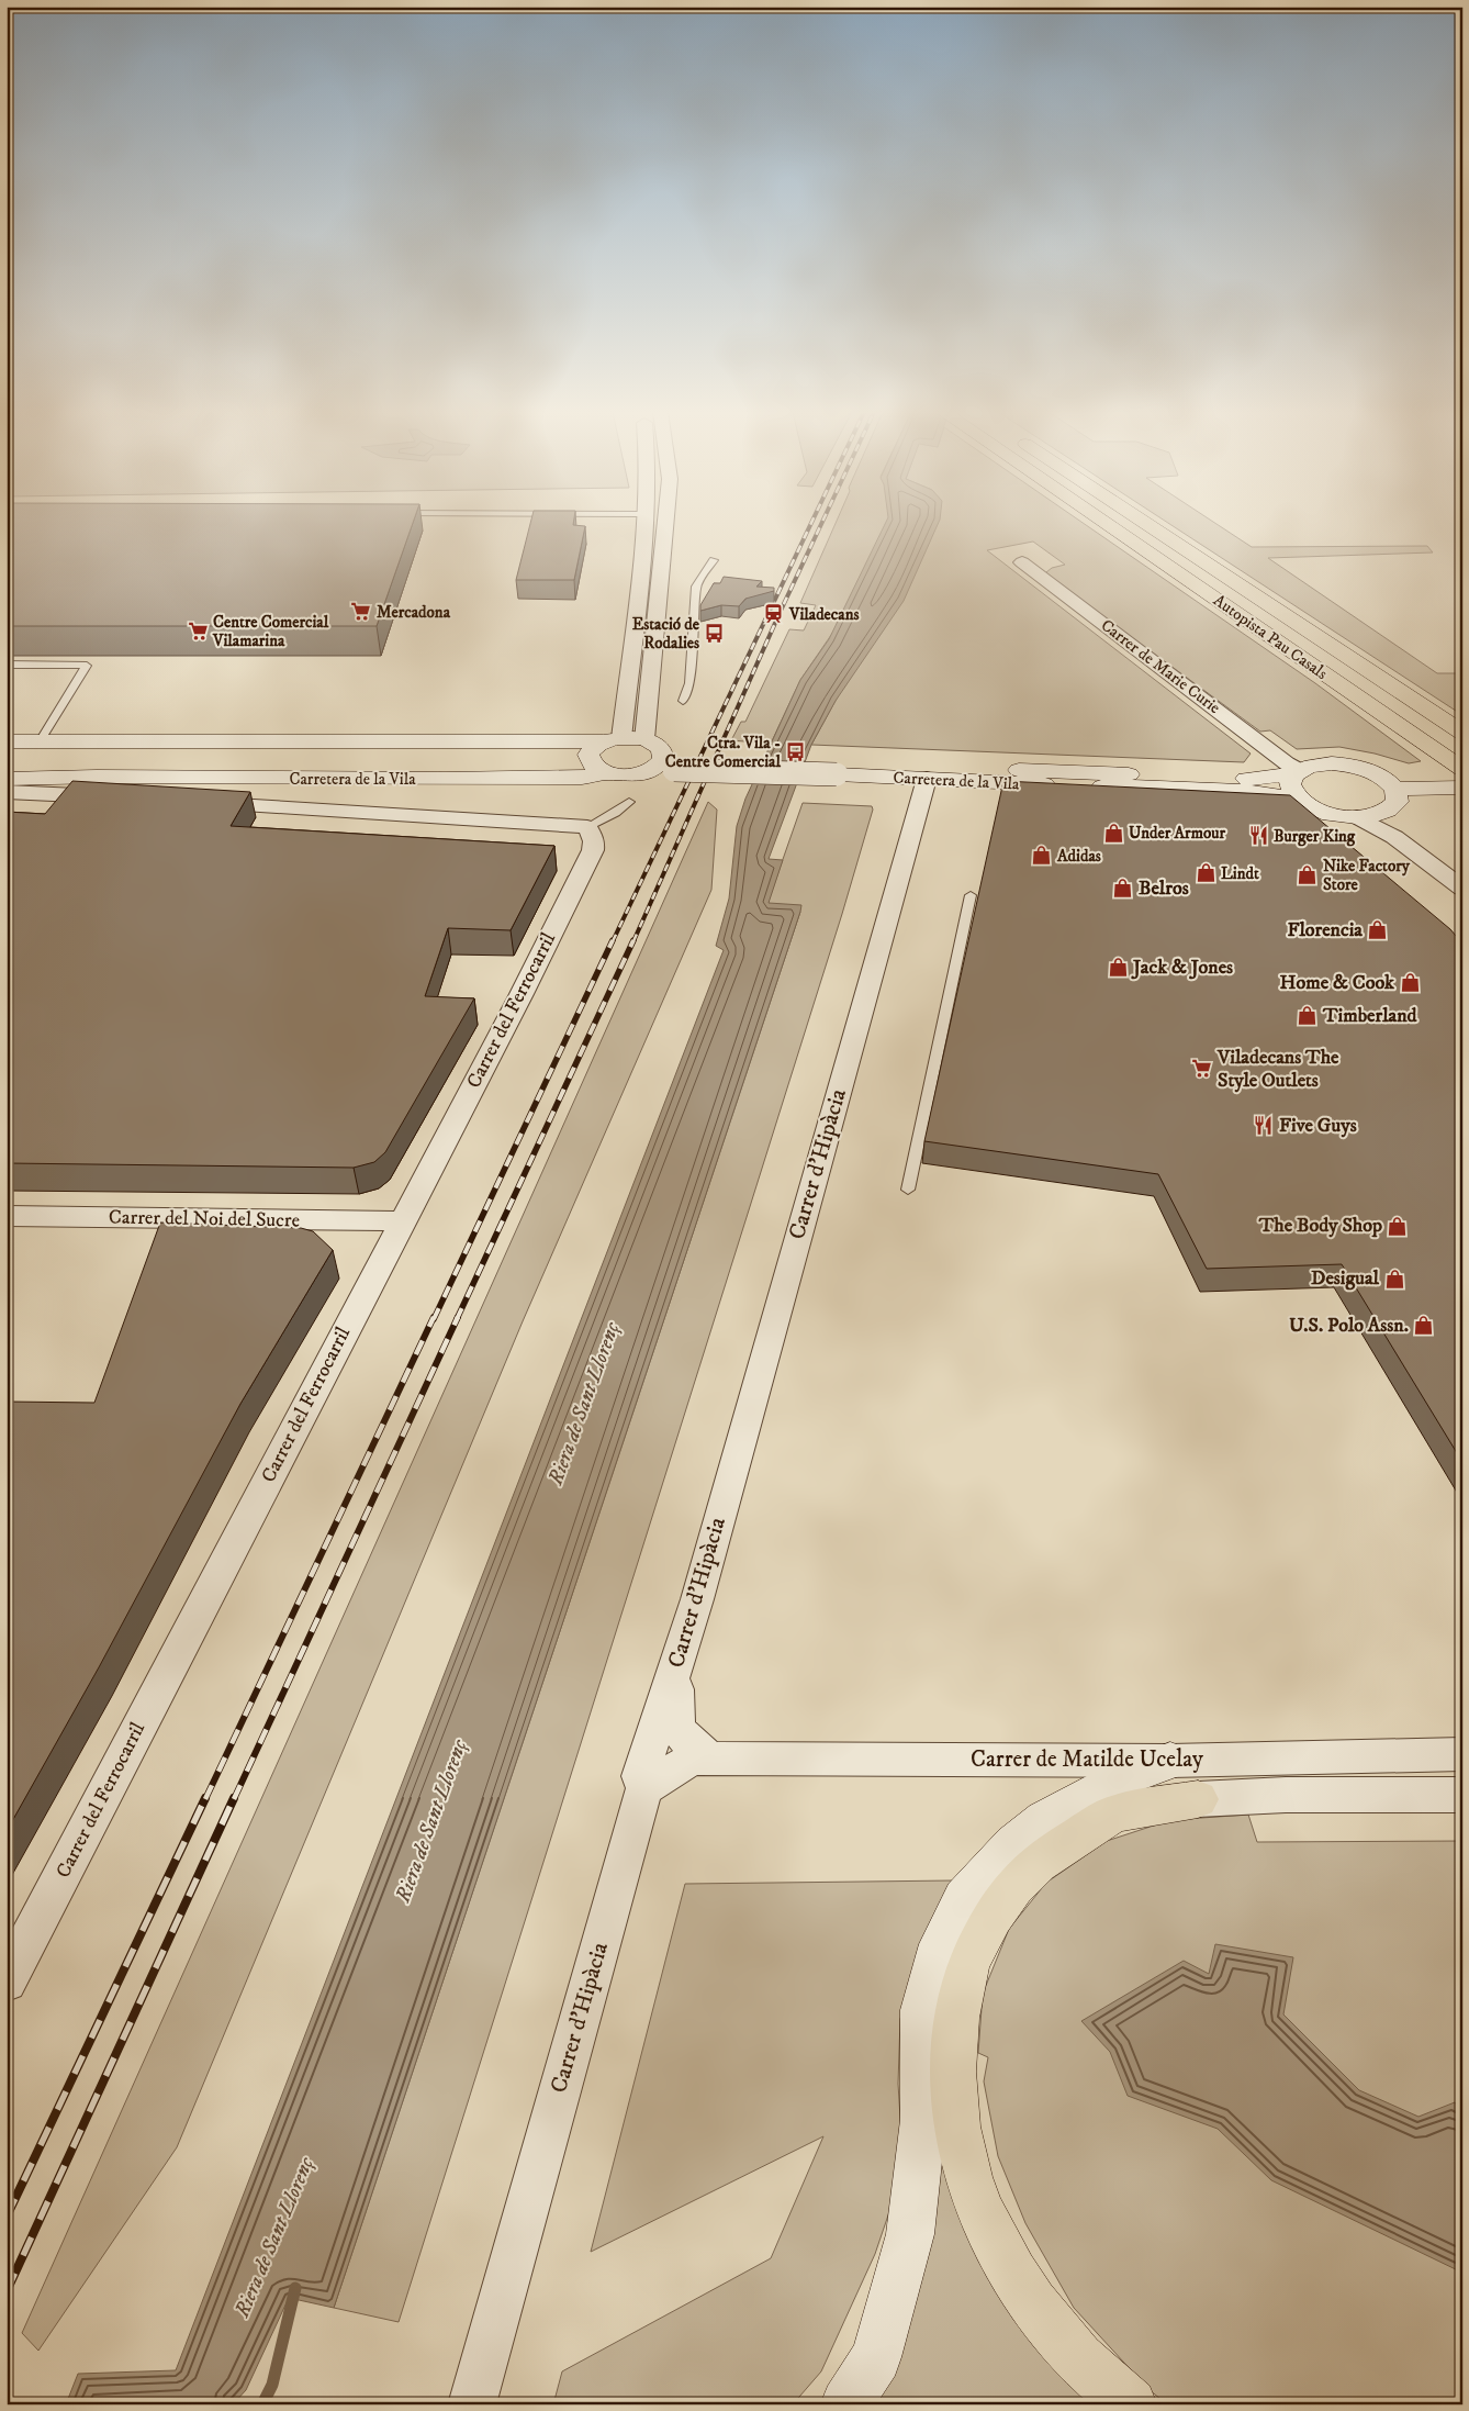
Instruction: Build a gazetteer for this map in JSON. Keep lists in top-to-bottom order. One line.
{"streets":{"highway":["Autopista Pau Casals"],"street":["Carrer de Marie Curie","Carretera de la Vila","Carrer del Ferrocarril","Carrer d'Hipàcia","Carrer del Noi del Sucre","Carrer de Matilde Ucelay"]},"crossings":[["Carrer de Marie Curie","Carretera de la Vila"],["Carretera de la Vila","Carrer d'Hipàcia"],["Carrer del Ferrocarril","Carrer del Noi del Sucre"],["Carrer d'Hipàcia","Carrer de Matilde Ucelay"]],"water":["Riera de Sant Llorenç"],"places":{"supermarket":["Mercadona","Centre Comercial Vilamarina","Viladecans The Style Outlets"],"station":["Viladecans"],"bus stop":["Estació de Rodalies","Ctra. Vila - Centre Comercial"],"shop":["Under Armour","Adidas","Lindt","Nike Factory Store","Belros","Florencia","Jack & Jones","Home & Cook","Timberland","The Body Shop","Desigual","U.S. Polo Assn."],"restaurant":["Burger King","Five Guys"]}}
